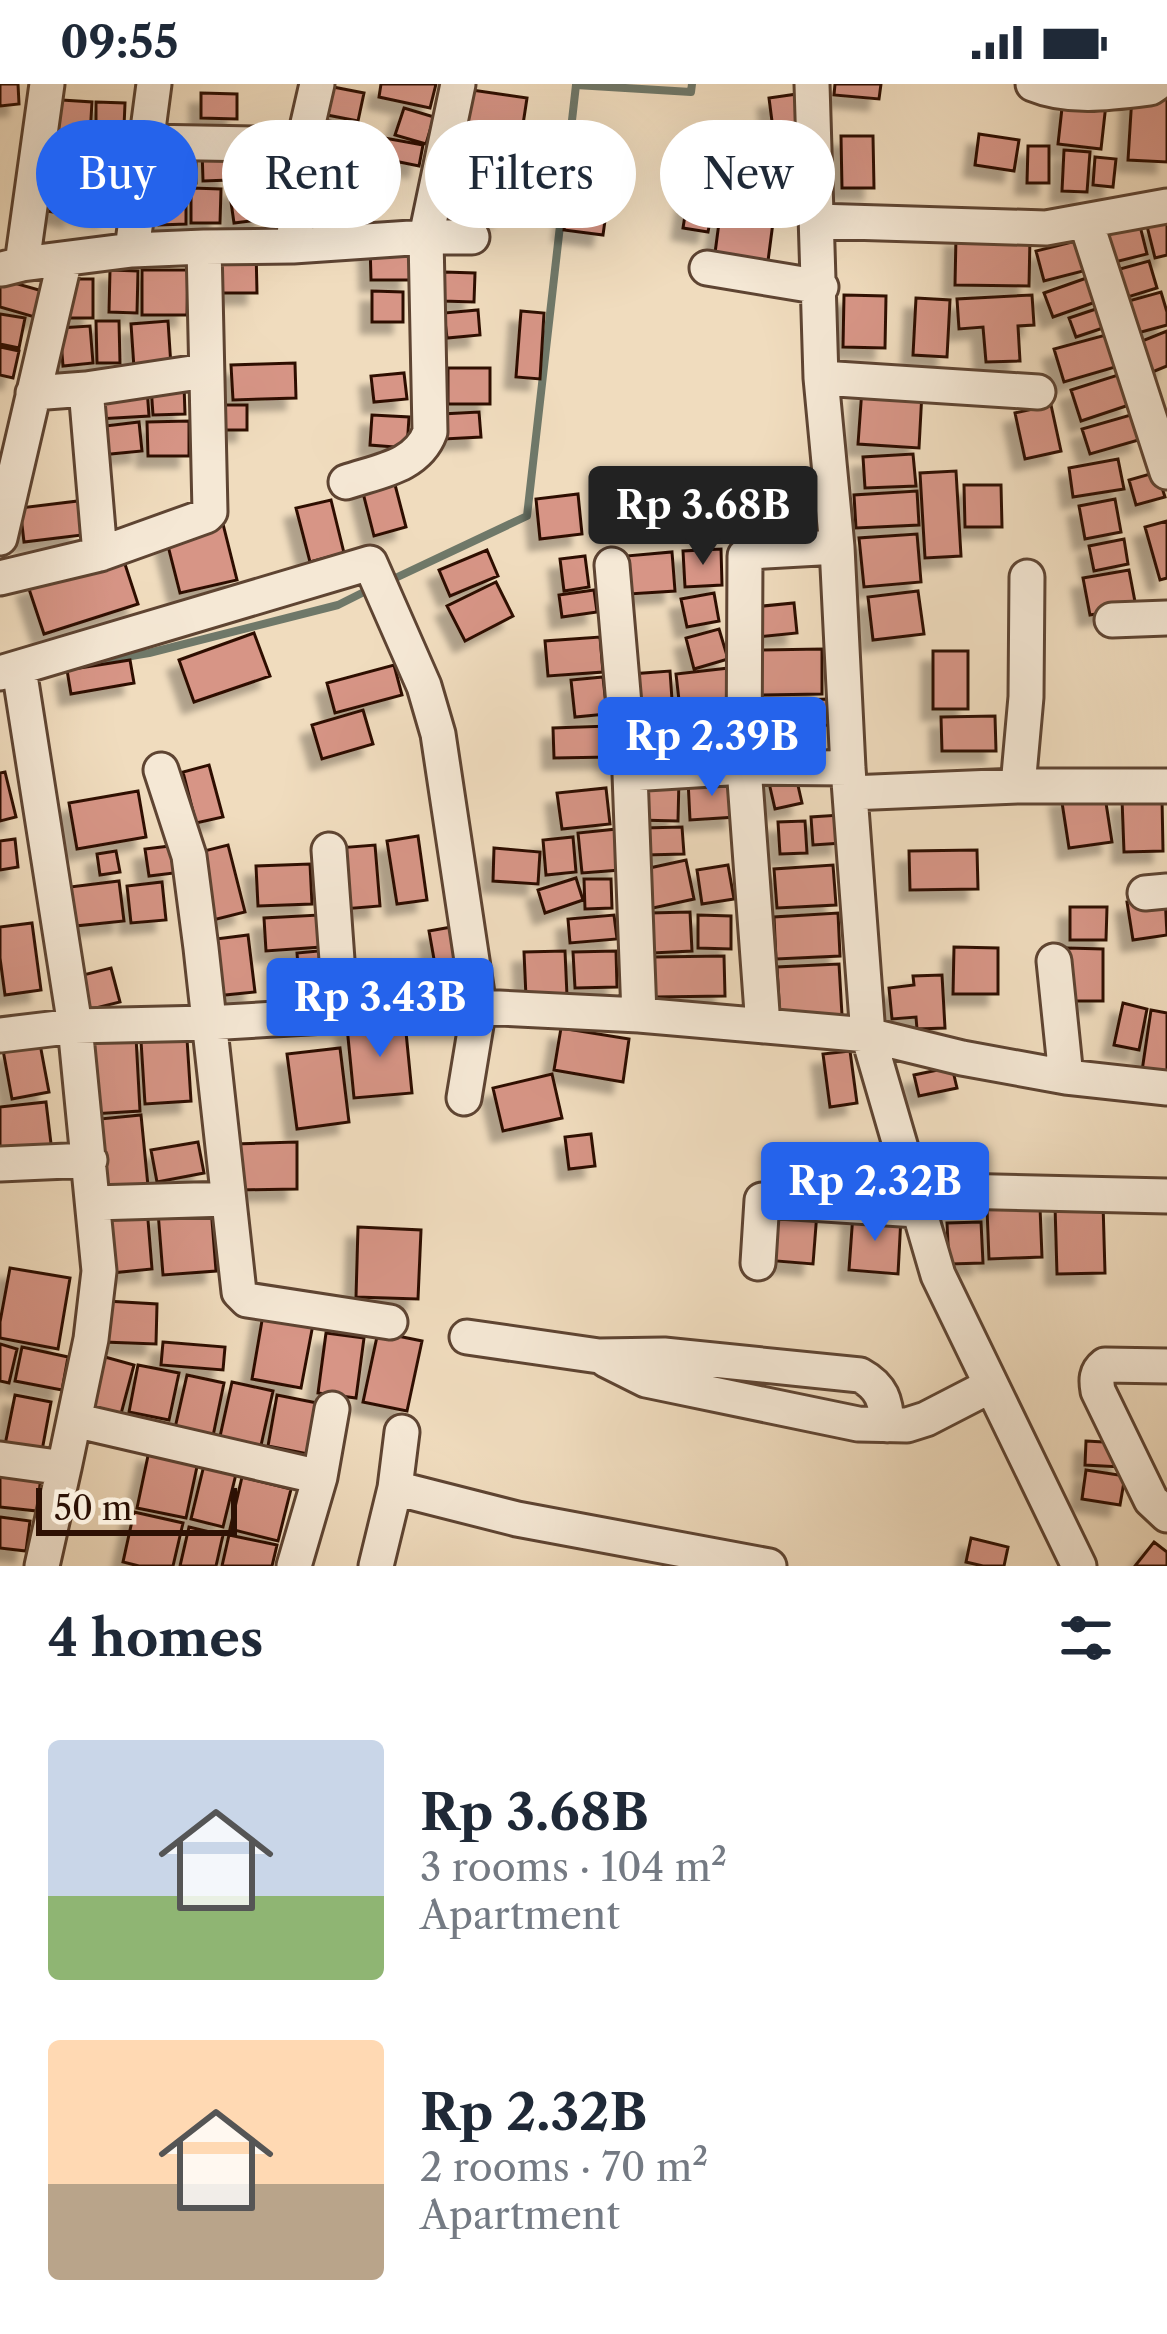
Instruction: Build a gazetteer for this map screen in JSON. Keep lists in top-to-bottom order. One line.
{"scale_bar":"50 m","page":{"status":"09:55","chip":["Buy","Rent","Filters","New"],"price":["Rp 3.68B","Rp 2.39B","Rp 3.43B","Rp 2.32B"],"scale":"50 m","heading":"4 homes","list":[{"name":"Rp 3.68B","note":"3 rooms · 104 m² · Apartment"},{"name":"Rp 2.32B","note":"2 rooms · 70 m² · Apartment"}]}}
